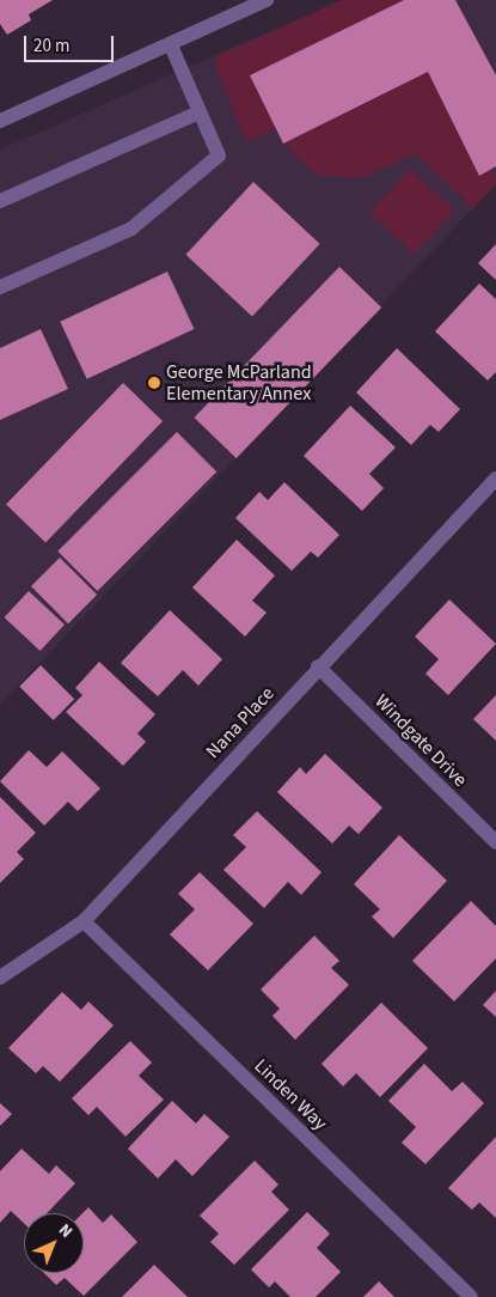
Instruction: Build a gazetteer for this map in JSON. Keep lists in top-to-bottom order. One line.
{"streets":{"street":["Nana Place","Windgate Drive","Linden Way"]},"crossings":[["Nana Place","Windgate Drive"],["Nana Place","Linden Way"]],"places":["George McParland Elementary Annex"],"scale_bar":"20 m","north":"top right"}
